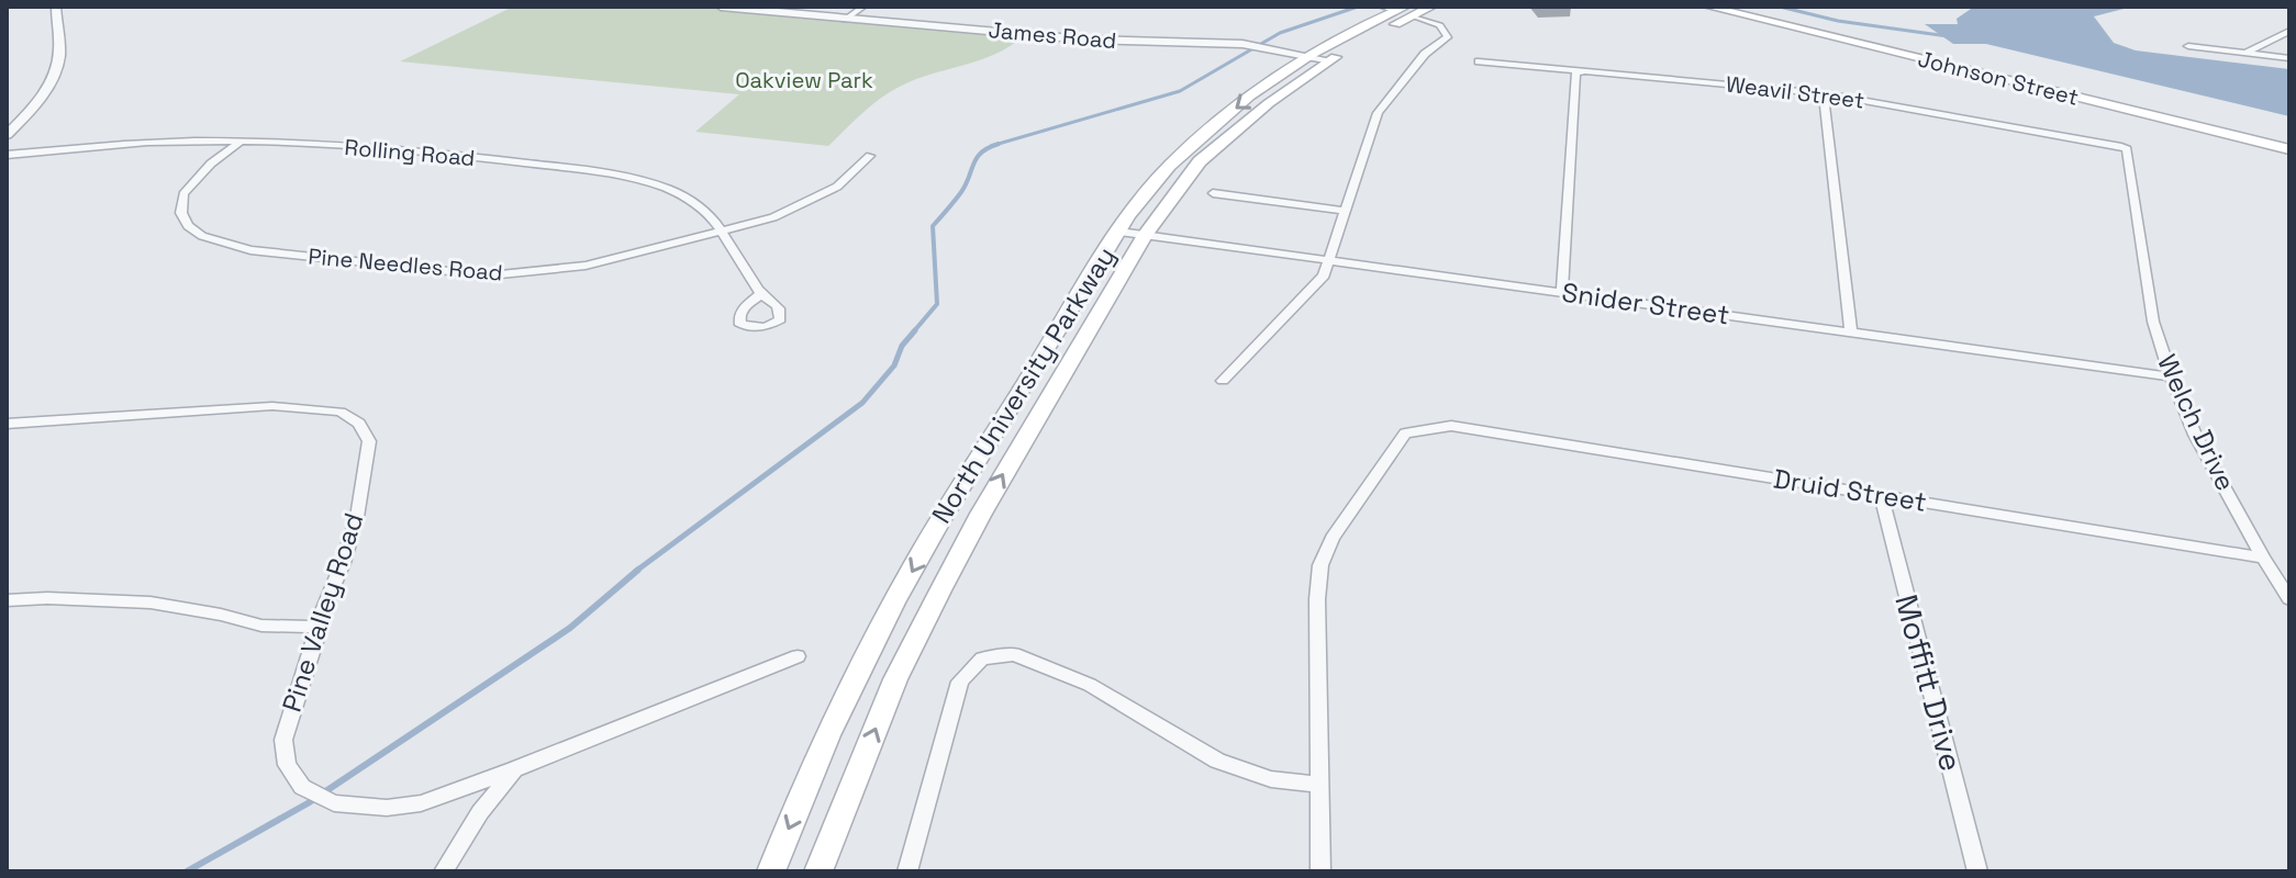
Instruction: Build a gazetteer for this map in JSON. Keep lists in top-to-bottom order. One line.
{"streets":{"main road":["Johnson Street","North University Parkway"],"street":["James Road","Weavil Street","Rolling Road","Pine Needles Road","Snider Street","Welch Drive","Druid Street","Pine Valley Road","Moffitt Drive"]},"crossings":[["James Road","North University Parkway"],["Weavil Street","Welch Drive"],["Rolling Road","Pine Needles Road"],["Snider Street","North University Parkway"],["Snider Street","Welch Drive"],["Welch Drive","Druid Street"],["Druid Street","Moffitt Drive"]],"parks":["Oakview Park"]}
